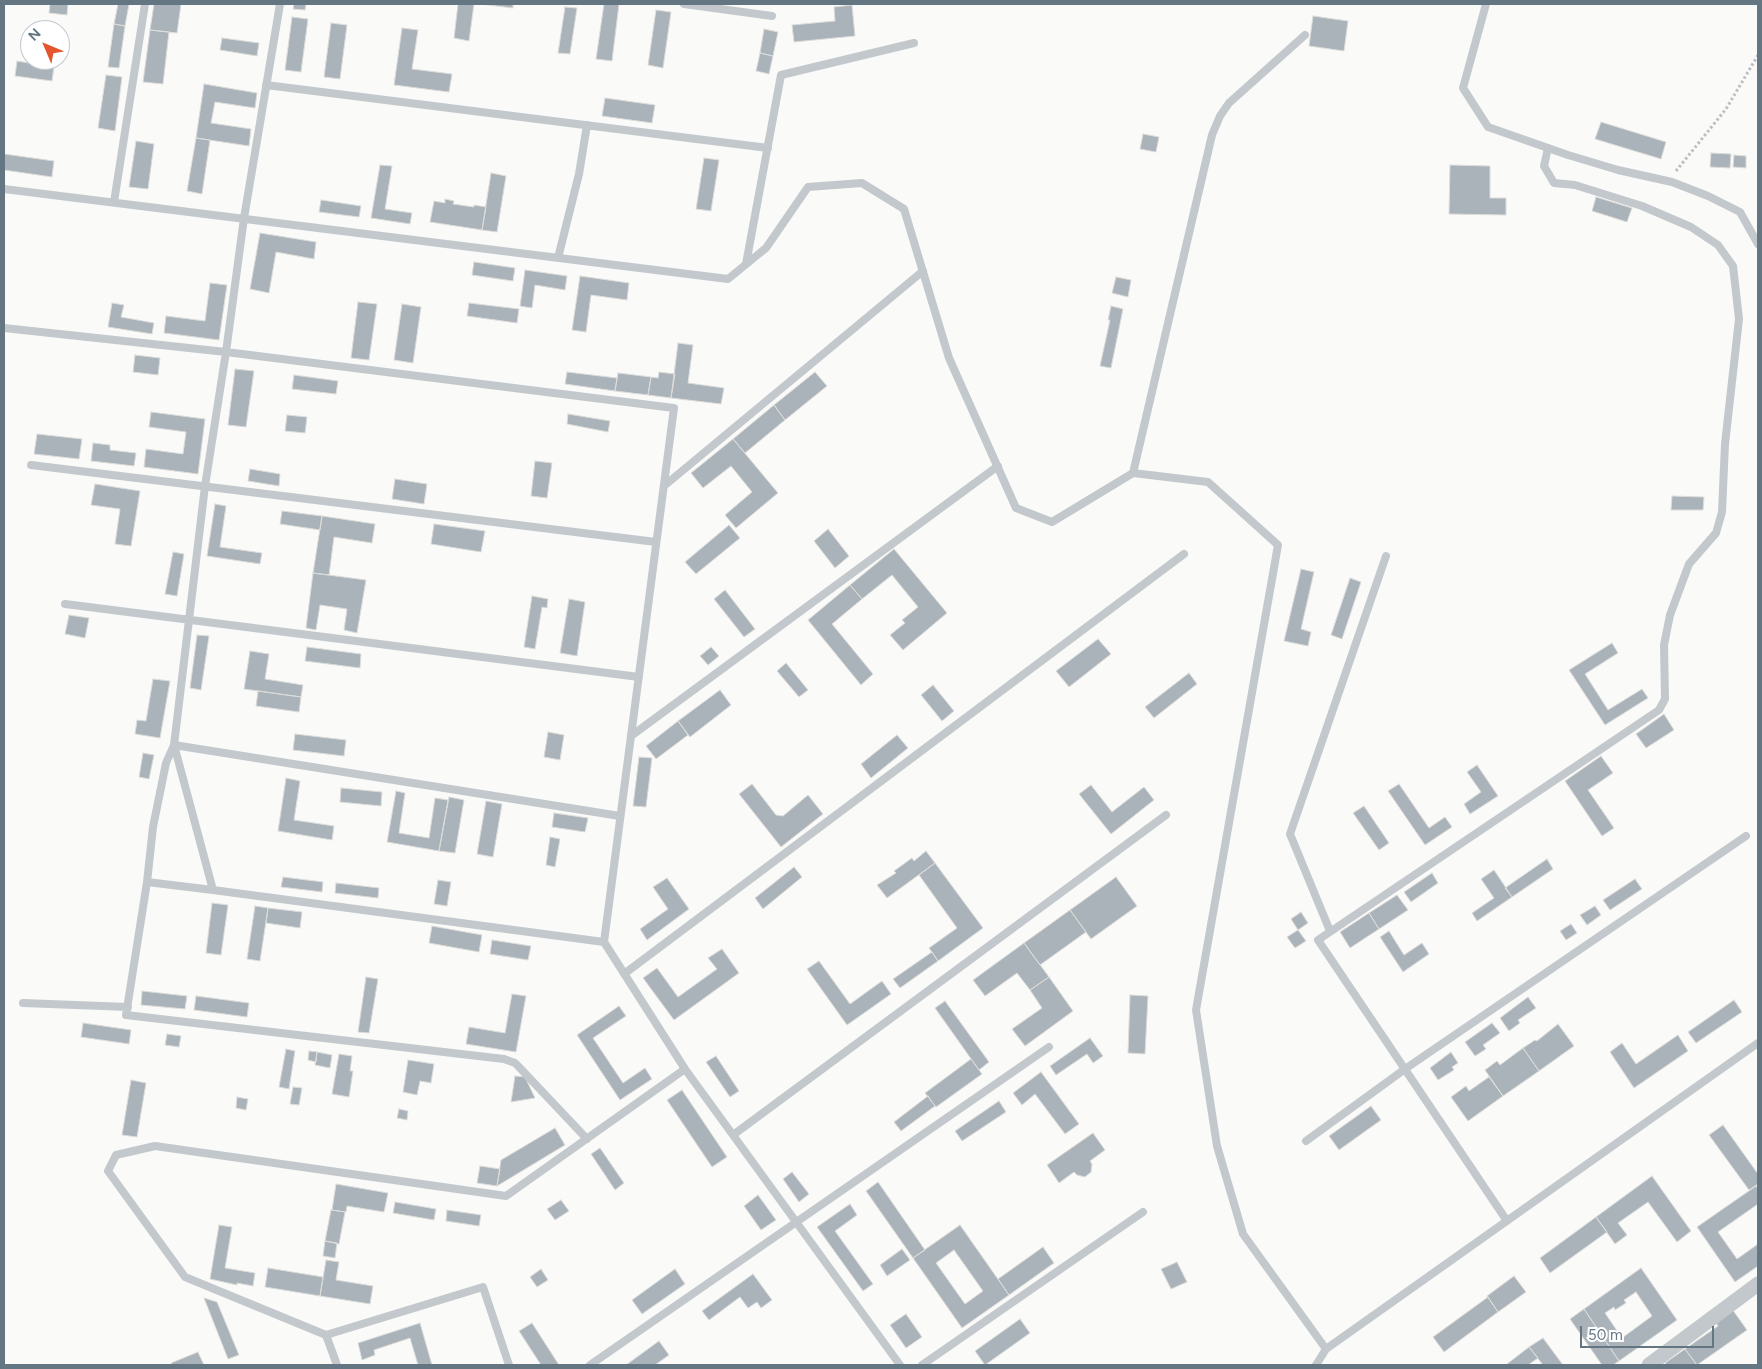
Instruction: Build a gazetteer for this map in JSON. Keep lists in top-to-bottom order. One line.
{"scale_bar":"50 m","north":"top left"}
